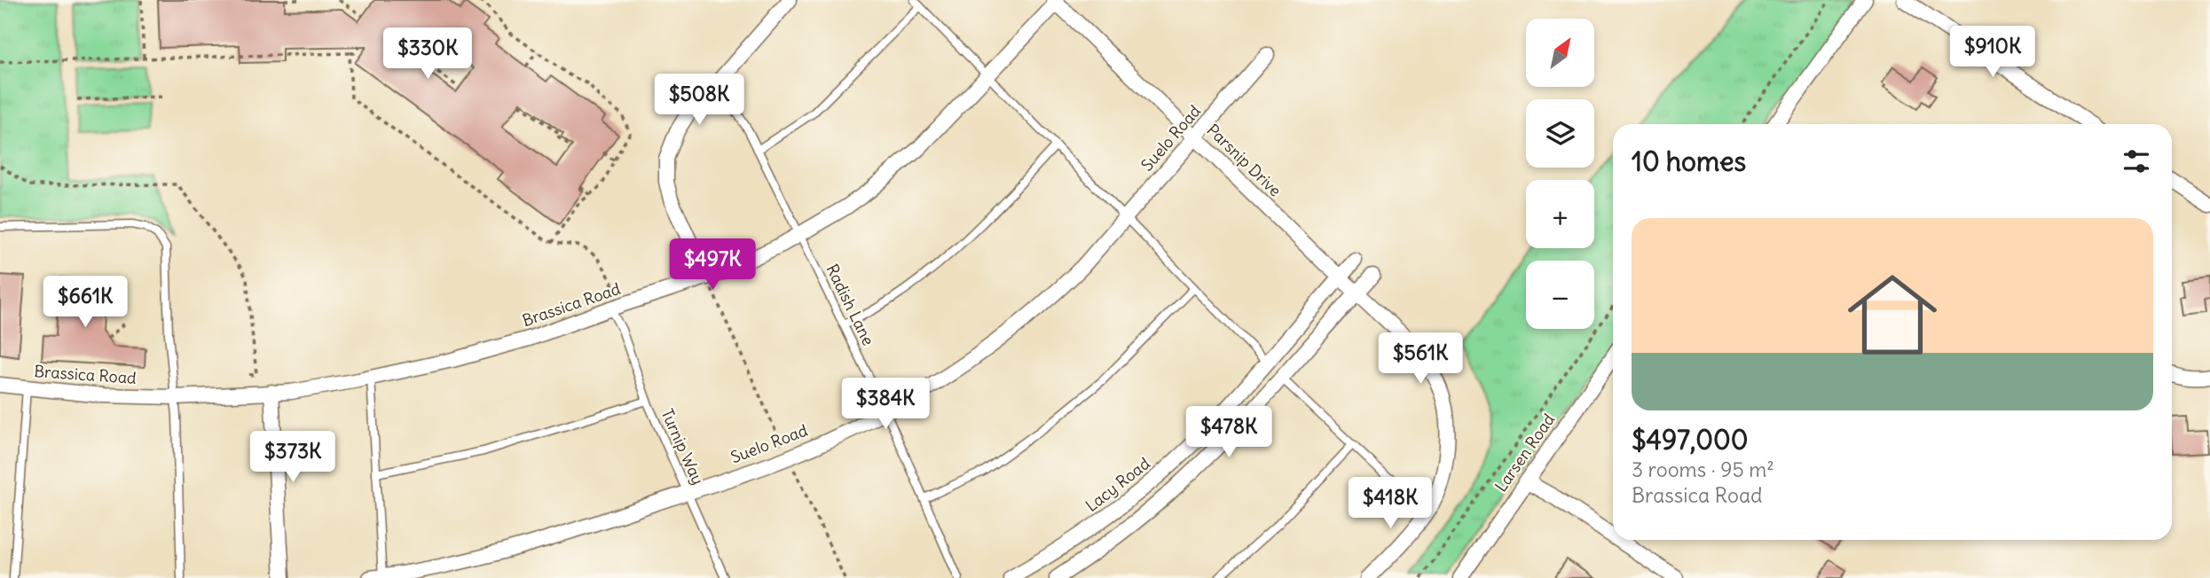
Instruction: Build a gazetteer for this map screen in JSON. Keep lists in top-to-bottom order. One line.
{"streets":{"street":["Suelo Road","Parsnip Drive","Brassica Road","Larsen Road","Lacy Road"],"lane":["Radish Lane","Turnip Way"]},"crossings":[["Suelo Road","Parsnip Drive"],["Suelo Road","Radish Lane"],["Suelo Road","Turnip Way"],["Parsnip Drive","Brassica Road"],["Parsnip Drive","Lacy Road"],["Brassica Road","Radish Lane"],["Brassica Road","Turnip Way"]],"north":"top right","page":{"map_buttons":["+","−"],"price":["$910K","$330K","$508K","$497K","$661K","$561K","$384K","$478K","$373K","$418K"],"heading":"10 homes","list":[{"name":"$497,000","note":"3 rooms · 95 m² · Brassica Road"}]}}
